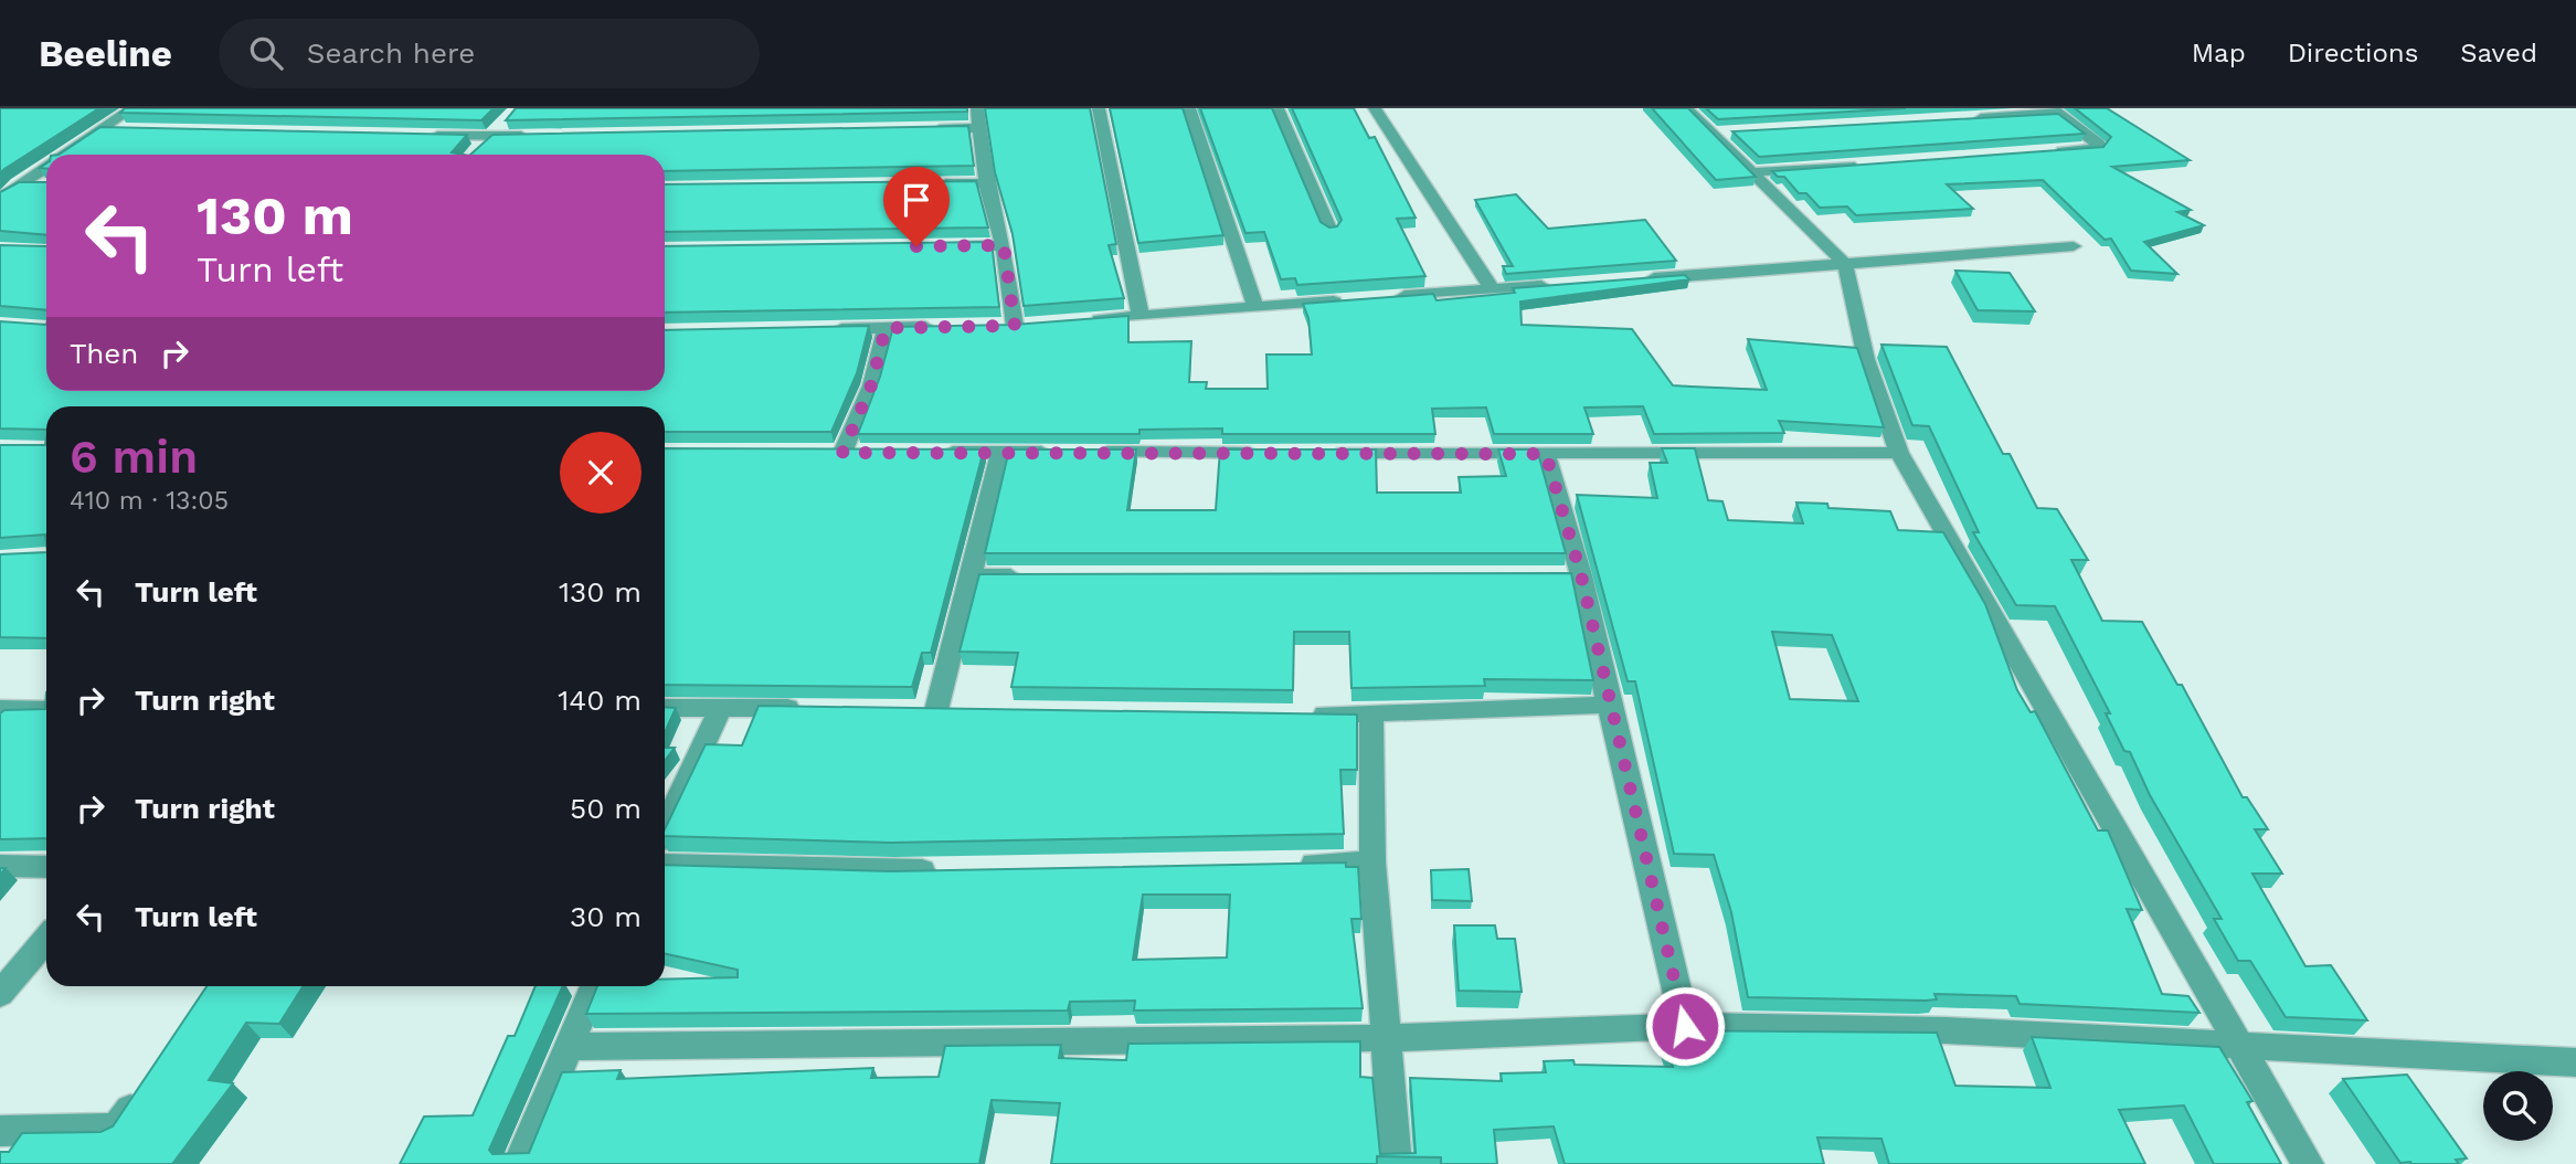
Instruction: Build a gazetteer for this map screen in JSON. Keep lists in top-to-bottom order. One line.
{"page":{"header":"Beeline","search":"Search here","nav":["Map","Directions","Saved"],"turn":["130 m","Turn left"],"then":"Then","heading":["6 min","410 m · 13:05"],"list":[{"name":"Turn left","value":"130 m"},{"name":"Turn right","value":"140 m"},{"name":"Turn right","value":"50 m"},{"name":"Turn left","value":"30 m"}]}}
